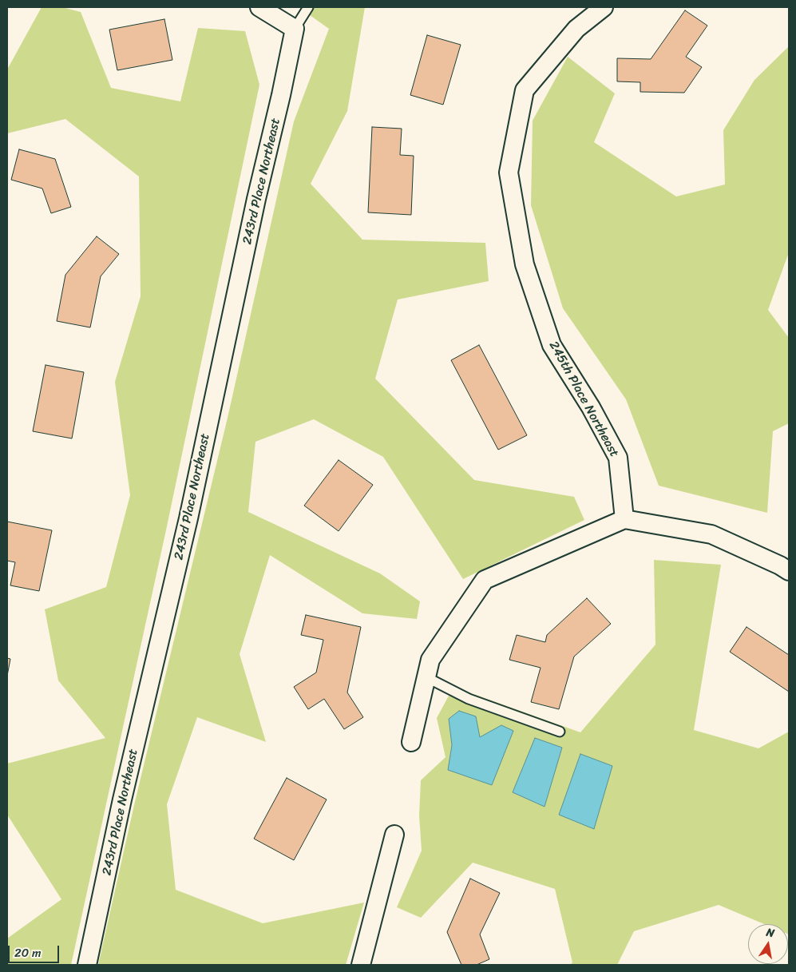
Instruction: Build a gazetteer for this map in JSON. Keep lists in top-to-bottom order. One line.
{"streets":{"street":["243rd Place Northeast","245th Place Northeast"]},"scale_bar":"20 m","north":"top"}
